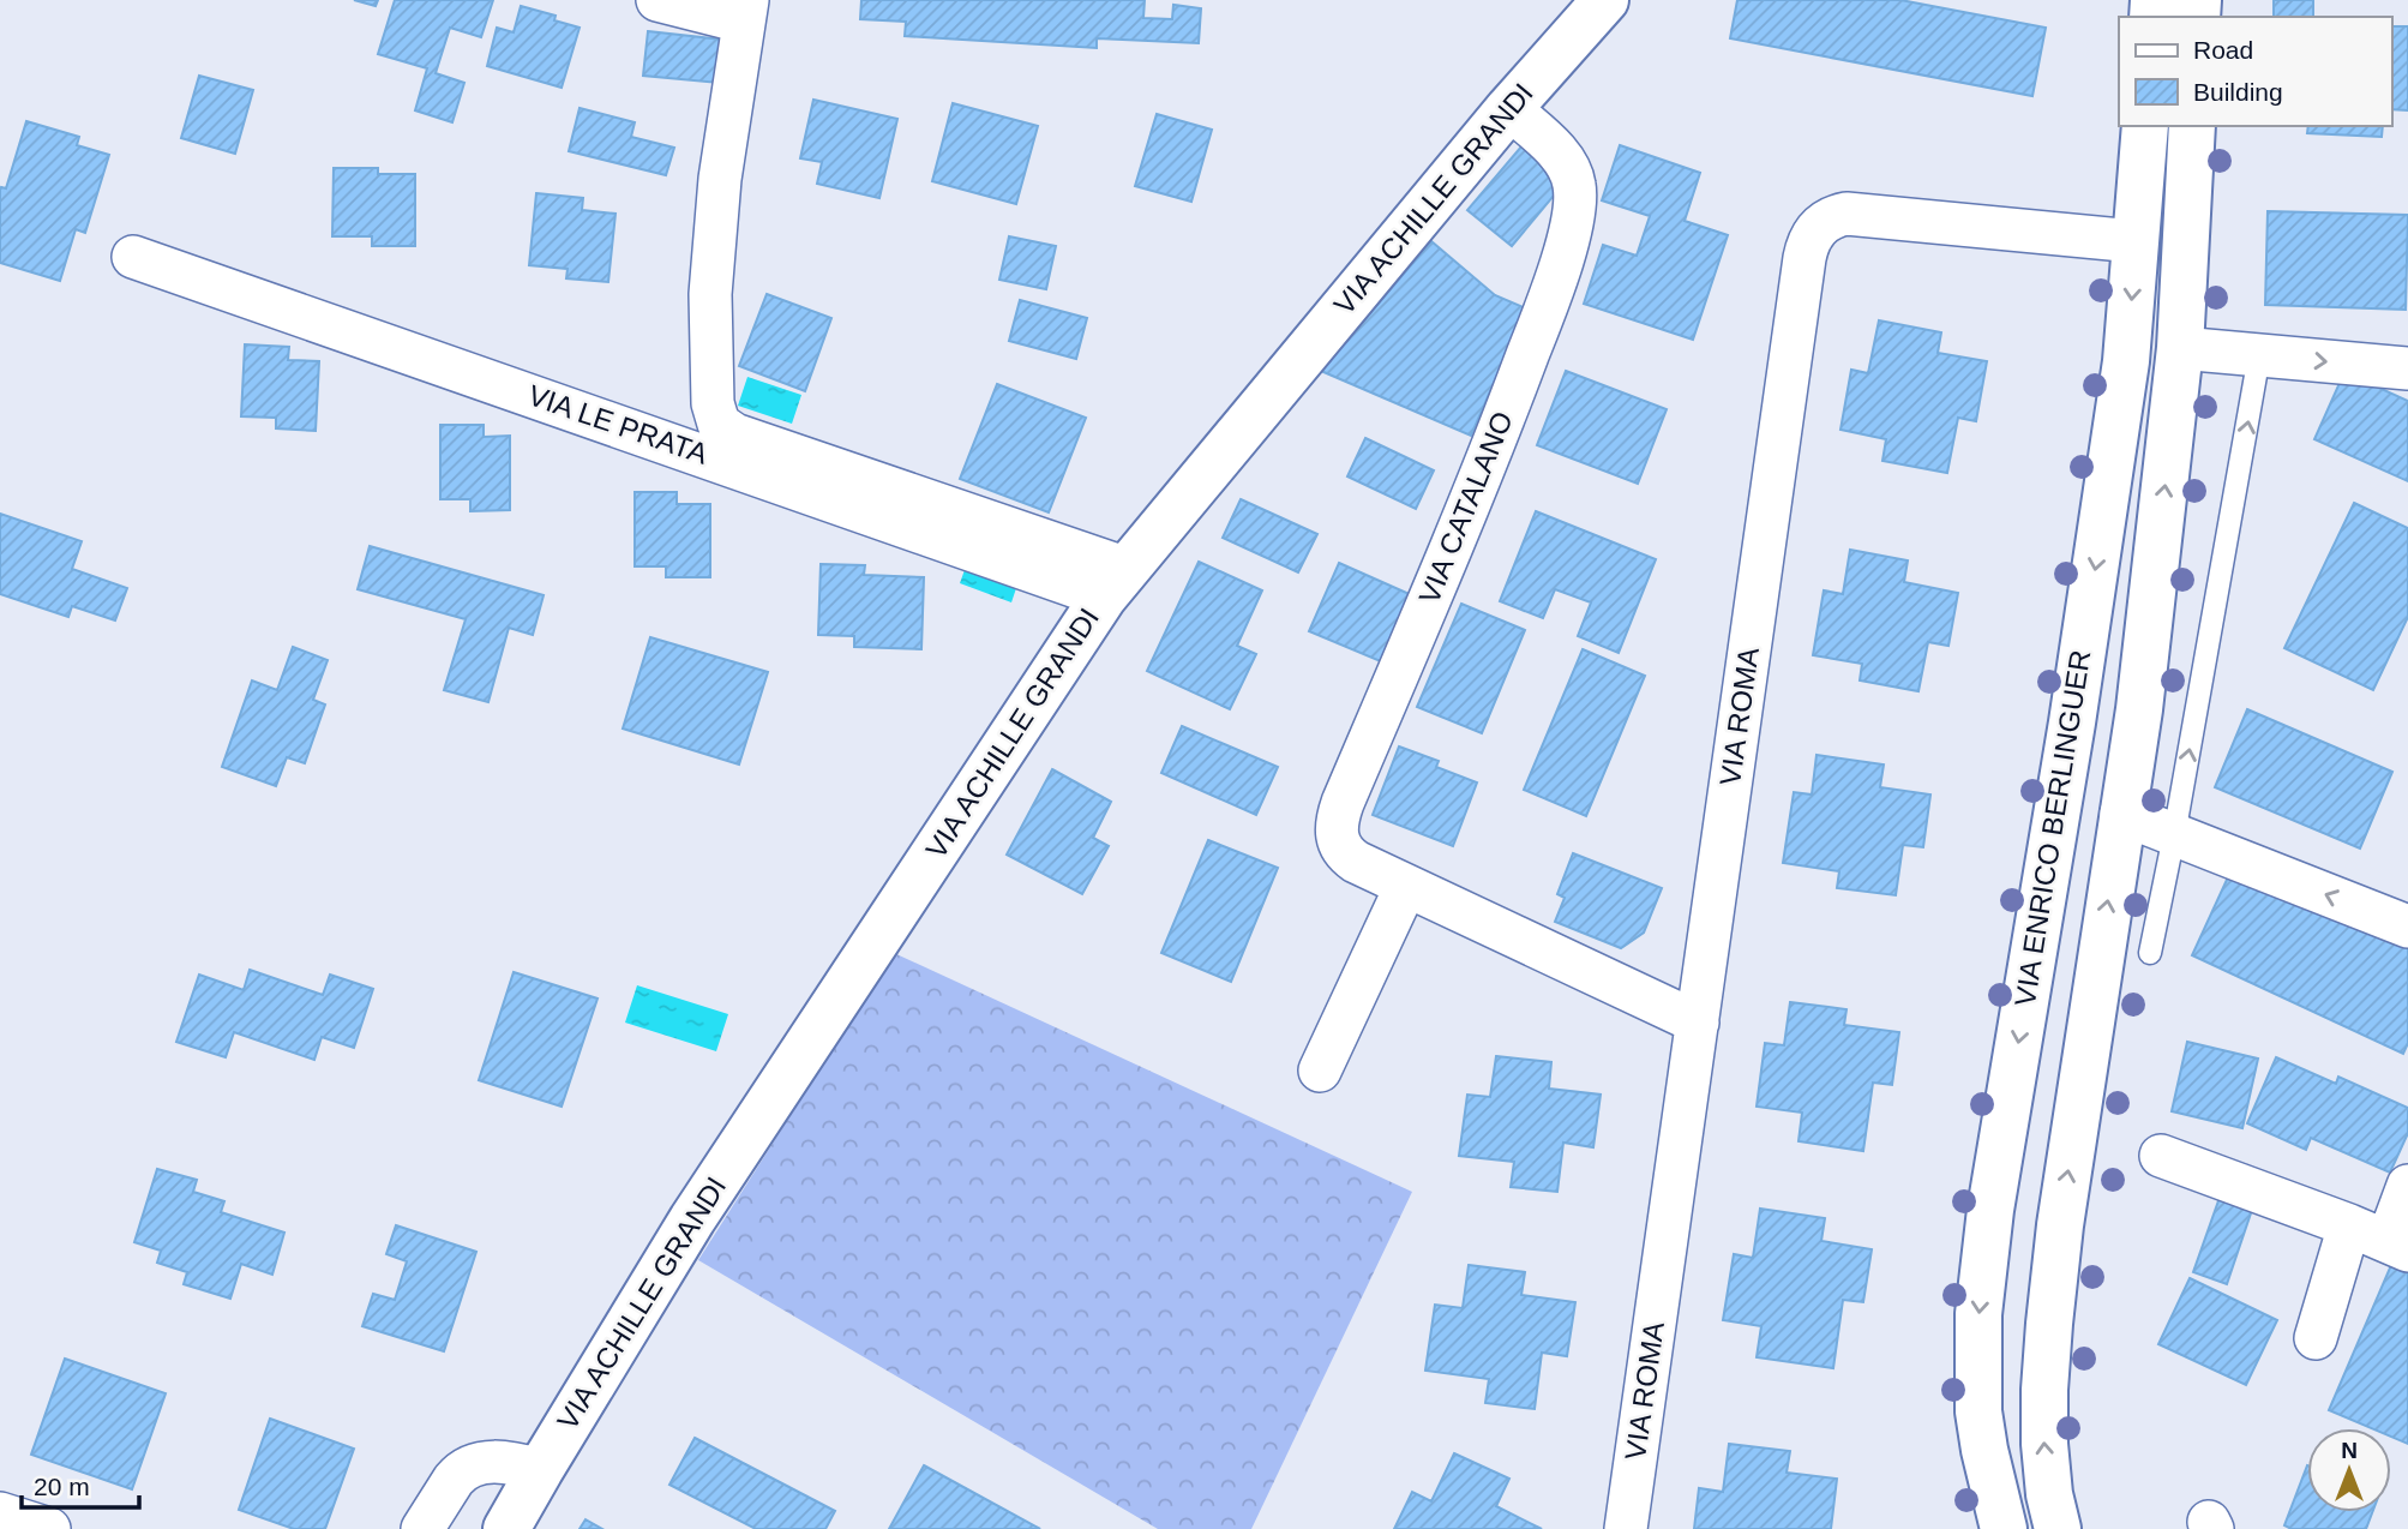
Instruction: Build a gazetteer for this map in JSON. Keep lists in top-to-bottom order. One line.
{"streets":{"main road":["VIA ACHILLE GRANDI","VIA ENRICO BERLINGUER"],"street":["VIA LE PRATA","VIA CATALANO","VIA ROMA"]},"crossings":[["VIA ACHILLE GRANDI","VIA LE PRATA"],["VIA ACHILLE GRANDI","VIA CATALANO"],["VIA CATALANO","VIA ROMA"],["VIA ROMA","VIA ENRICO BERLINGUER"]],"legend":["Road","Building"],"scale_bar":"20 m","north":"top"}
